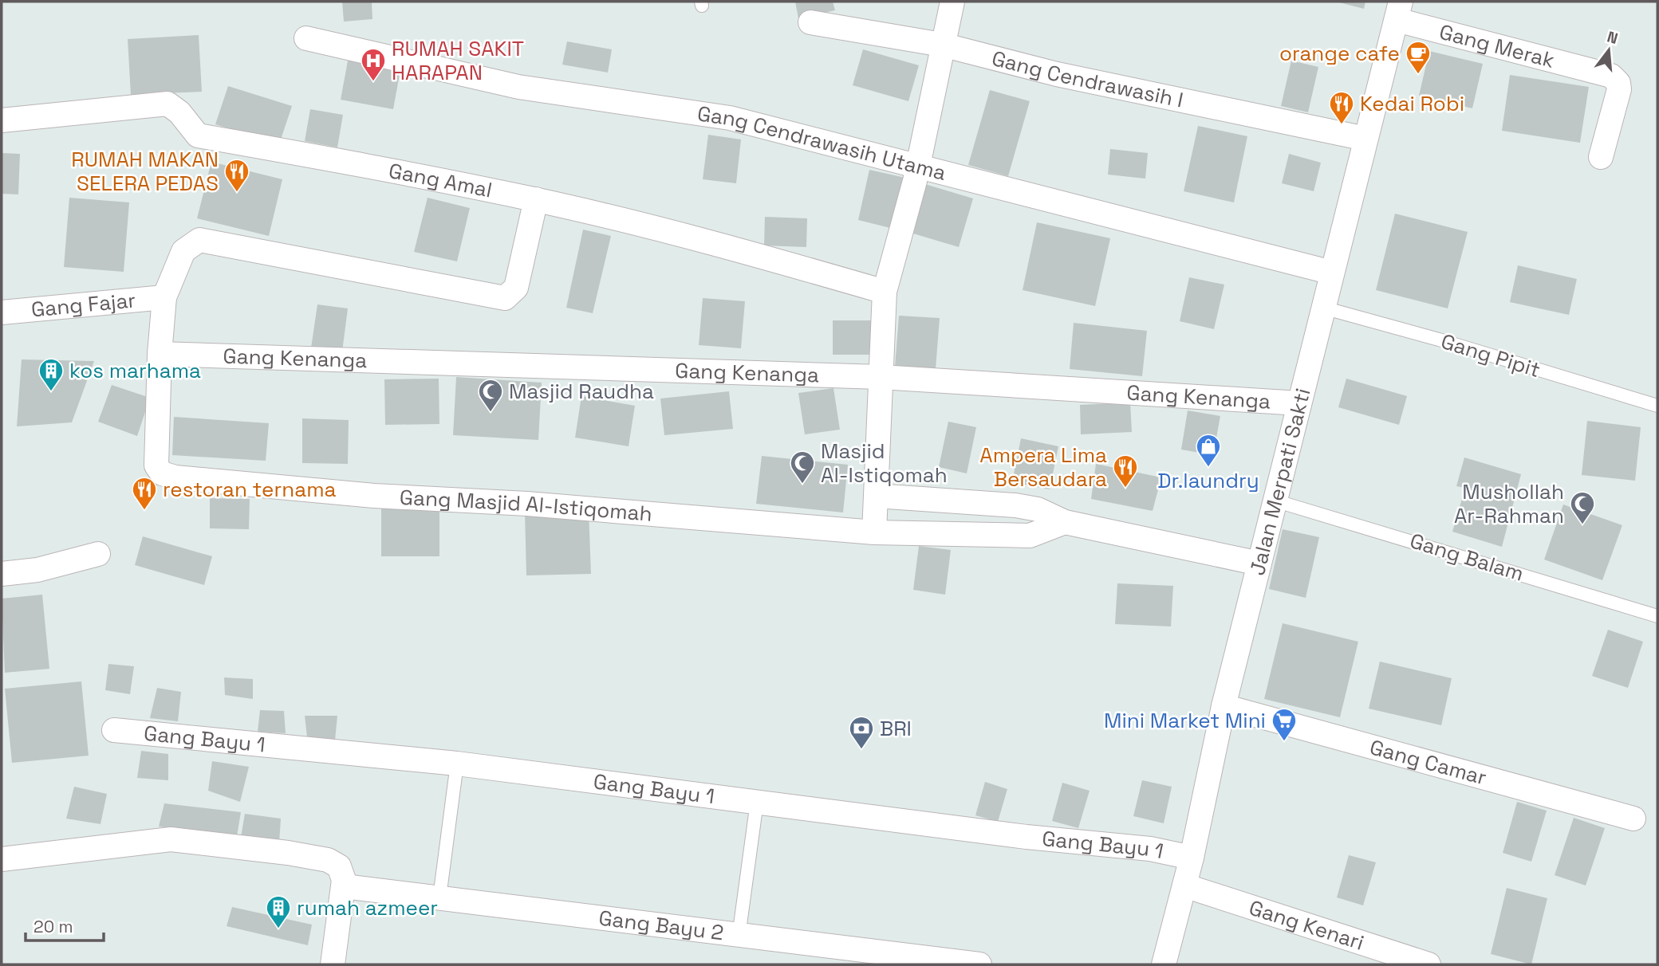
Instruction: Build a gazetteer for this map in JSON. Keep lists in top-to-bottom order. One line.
{"streets":{"street":["Gang Merak","Gang Cendrawasih I","Gang Cendrawasih Utama","Gang Amal","Gang Fajar","Gang Kenanga","Jalan Merpati Sakti","Gang Masjid Al-Istiqomah","Gang Bayu 1","Gang Camar","Gang Kenari","Gang Bayu 2"],"lane":["Gang Pipit","Gang Balam"]},"crossings":[["Gang Merak","Jalan Merpati Sakti"],["Gang Cendrawasih I","Jalan Merpati Sakti"],["Gang Cendrawasih Utama","Jalan Merpati Sakti"],["Gang Amal","Gang Masjid Al-Istiqomah"],["Gang Fajar","Gang Masjid Al-Istiqomah"],["Gang Pipit","Jalan Merpati Sakti"],["Gang Kenanga","Jalan Merpati Sakti"],["Gang Kenanga","Gang Masjid Al-Istiqomah"],["Jalan Merpati Sakti","Gang Balam"],["Jalan Merpati Sakti","Gang Bayu 1"],["Jalan Merpati Sakti","Gang Camar"],["Jalan Merpati Sakti","Gang Kenari"]],"places":{"cafe":["orange cafe"],"hospital":["RUMAH SAKIT HARAPAN"],"restaurant":["Kedai Robi","RUMAH MAKAN SELERA PEDAS","Ampera Lima Bersaudara","restoran ternama"],"building":["kos marhama","rumah azmeer"],"mosque":["Masjid Raudha","Masjid Al-Istiqomah","Mushollah Ar-Rahman"],"shop":["Dr.laundry"],"supermarket":["Mini Market Mini"],"bank":["BRI"]},"scale_bar":"20 m","north":"top"}
